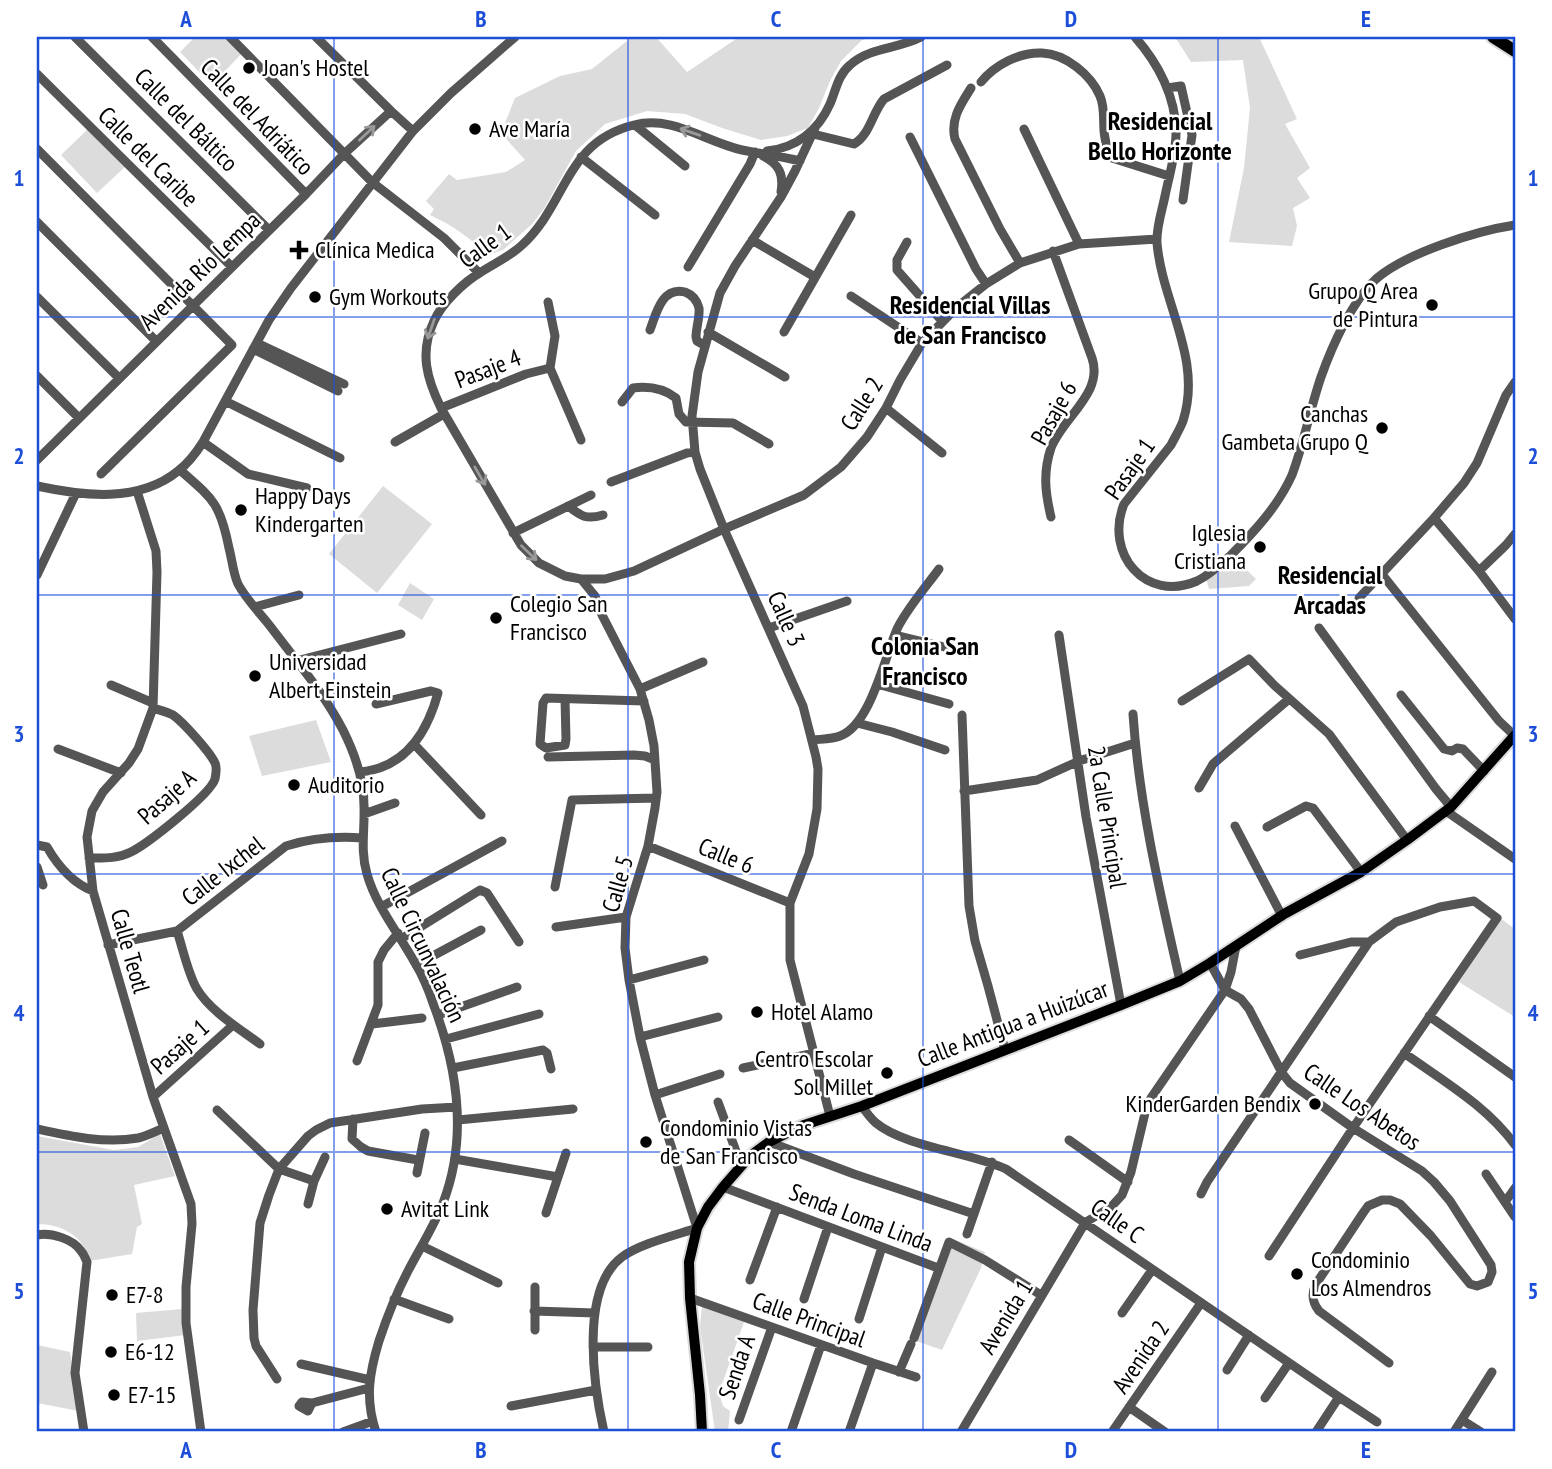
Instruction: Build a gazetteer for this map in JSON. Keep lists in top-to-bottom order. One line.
{"streets":{"main road":["Calle Antigua a Huizúcar"],"street":["Calle del Adriático","Calle del Báltico","Calle del Caribe","Calle 1","Avenida Río Lempa","Pasaje 4","Calle 2","Pasaje 6","Pasaje 1","Calle 3","Pasaje A","2a Calle Principal","Calle 6","Calle Ixchel","Calle 5","Calle Circunvalación","Calle Teotl","Calle Los Abetos","Senda Loma Linda","Calle C","Avenida 1","Calle Principal","Avenida 2","Senda A"]},"crossings":[["Calle del Adriático","Avenida Río Lempa"],["Calle del Báltico","Avenida Río Lempa"],["Calle del Caribe","Avenida Río Lempa"],["Calle 1","Pasaje 4"],["Calle 1","Calle 2"],["Calle 1","Calle 3"],["Calle 1","Calle 5"],["Calle 2","Pasaje 6"],["Calle 2","Pasaje 1"],["Calle 2","Calle 3"],["Calle 2","Calle 5"],["Pasaje 1","Calle Teotl"],["Calle 3","Calle 6"],["Calle 3","Calle Antigua a Huizúcar"],["Pasaje A","Calle Teotl"],["2a Calle Principal","Calle Antigua a Huizúcar"],["Calle 6","Calle 5"],["Calle Ixchel","Calle Circunvalación"],["Calle Ixchel","Calle Teotl"],["Calle 5","Calle Antigua a Huizúcar"],["Calle Antigua a Huizúcar","Calle Los Abetos"],["Calle Antigua a Huizúcar","Senda Loma Linda"],["Calle Antigua a Huizúcar","Calle C"],["Calle Antigua a Huizúcar","Calle Principal"],["Senda Loma Linda","Avenida 1"],["Calle C","Avenida 1"],["Calle C","Avenida 2"],["Calle Principal","Senda A"]],"districts":["Residencial Bello Horizonte","Residencial Villas de San Francisco","Residencial Arcadas","Colonia San Francisco"],"places":{"other":["Joan's Hostel","Ave María","Gym Workouts","Grupo Q Area de Pintura","Canchas Gambeta Grupo Q","Happy Days Kindergarten","Iglesia Cristiana","Colegio San Francisco","Universidad Albert Einstein","Auditorio","Hotel Alamo","Centro Escolar Sol Millet","KinderGarden Bendix","Condominio Vistas de San Francisco","Avitat Link","Condominio Los Almendros","E7-8","E6-12","E7-15"],"health":["Clínica Medica"]},"grid":{"columns":["A","B","C","D","E"],"rows":["1","2","3","4","5"]}}
